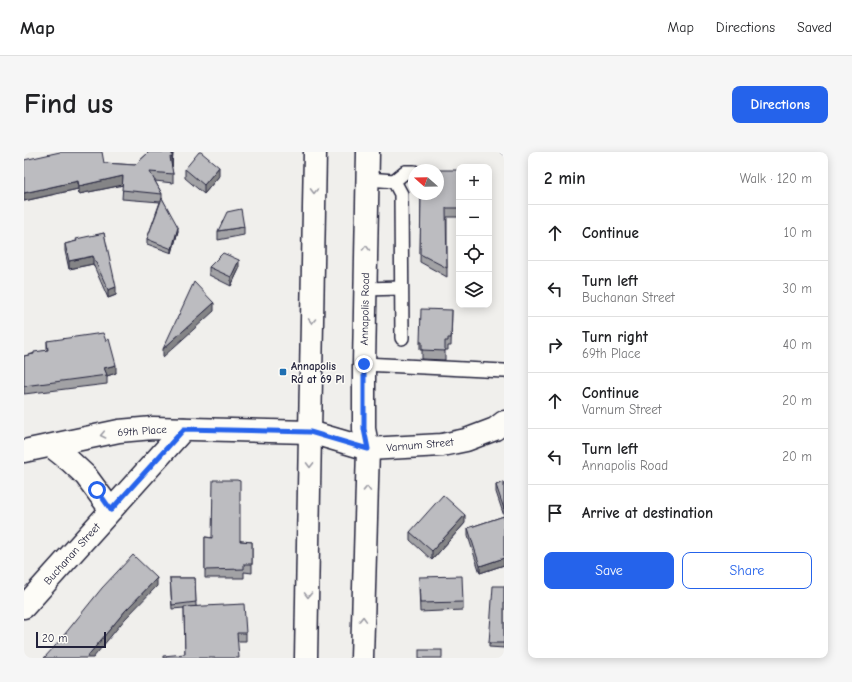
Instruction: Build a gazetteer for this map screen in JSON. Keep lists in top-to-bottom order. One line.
{"streets":{"main road":["Annapolis Road","69th Place","Varnum Street","Buchanan Street"]},"crossings":[["Annapolis Road","Varnum Street"],["69th Place","Varnum Street"],["69th Place","Buchanan Street"]],"one_way":["69th Place"],"places":{"transit":["Annapolis Rd at 69 Pl"]},"scale_bar":"20 m","north":"left","page":{"header":"Map","nav":["Map","Directions","Saved"],"buttons":["Directions",["Save","Share"]],"title":"Find us","heading":["2 min","Walk · 120 m"],"map_buttons":["+","−"],"list":[["Continue","10 m"],["Turn left","Buchanan Street","30 m"],["Turn right","69th Place","40 m"],["Continue","Varnum Street","20 m"],["Turn left","Annapolis Road","20 m"],"Arrive at destination"],"scale":"20 m"}}
